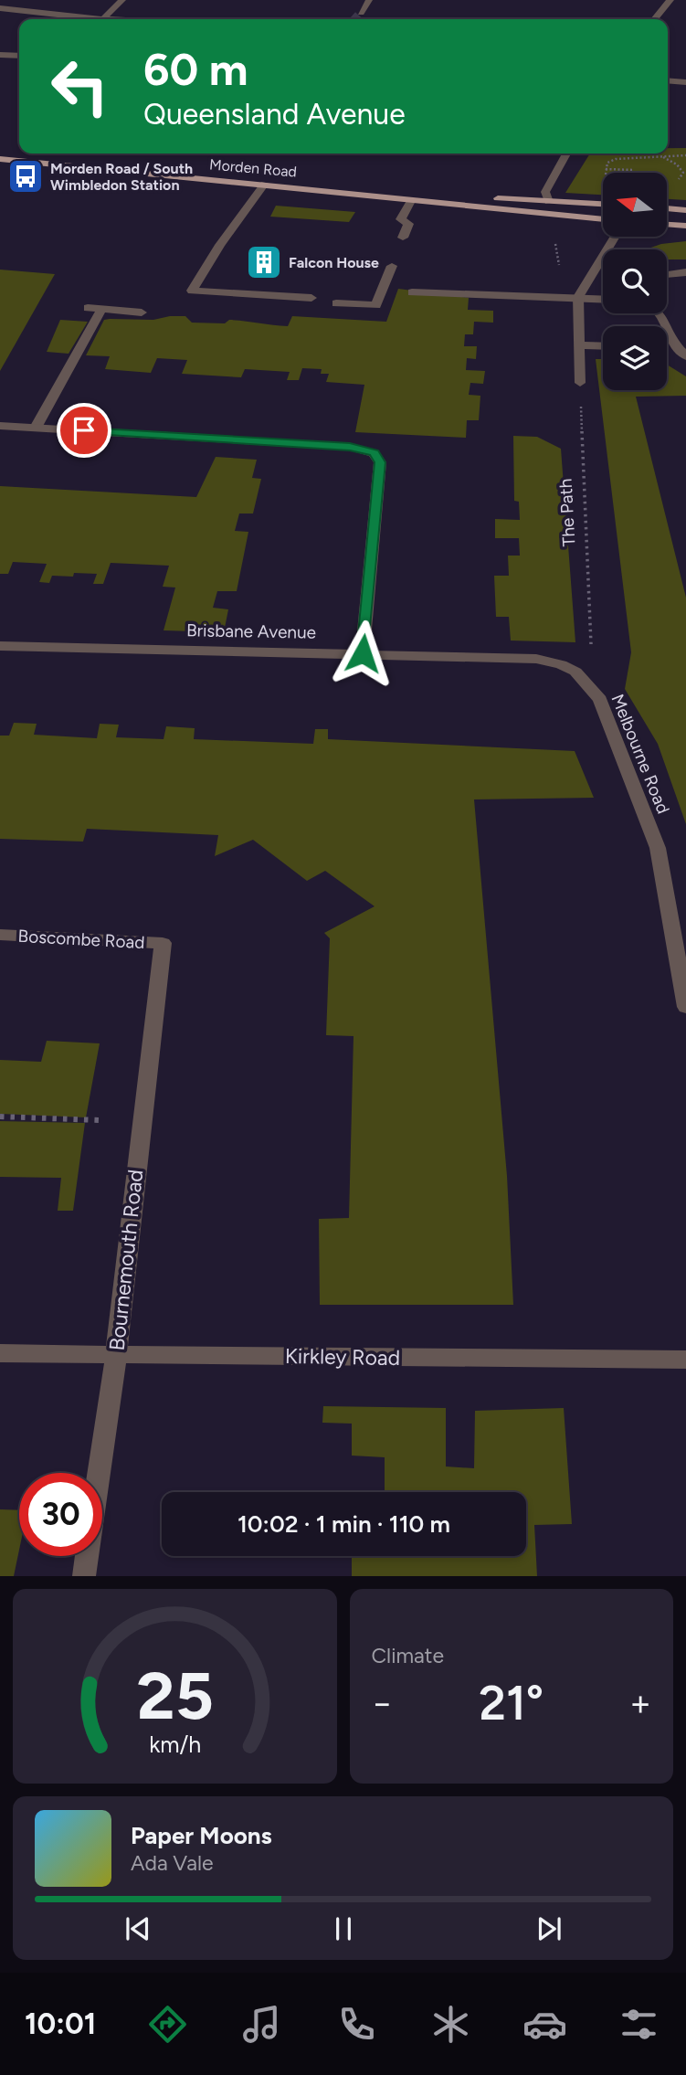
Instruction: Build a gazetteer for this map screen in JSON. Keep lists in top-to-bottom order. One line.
{"streets":{"main road":["Morden Road"],"street":["Brisbane Avenue","Melbourne Road","Boscombe Road","Bournemouth Road","Kirkley Road"],"path":["The Path"]},"crossings":[["The Path","Brisbane Avenue"],["The Path","Melbourne Road"],["Brisbane Avenue","Melbourne Road"],["Boscombe Road","Bournemouth Road"],["Bournemouth Road","Kirkley Road"]],"places":{"bus stop":["Morden Road / South Wimbledon Station"],"building":["Falcon House"]},"north":"left","page":{"turn":["60 m","Queensland Avenue"],"limit":"30","trip":"10:02 · 1 min · 110 m","tile":"Climate","heat":["−","21°","+"],"song":["Paper Moons","Ada Vale"],"tabs":"10:01","gauge":["25","km/h"]}}
